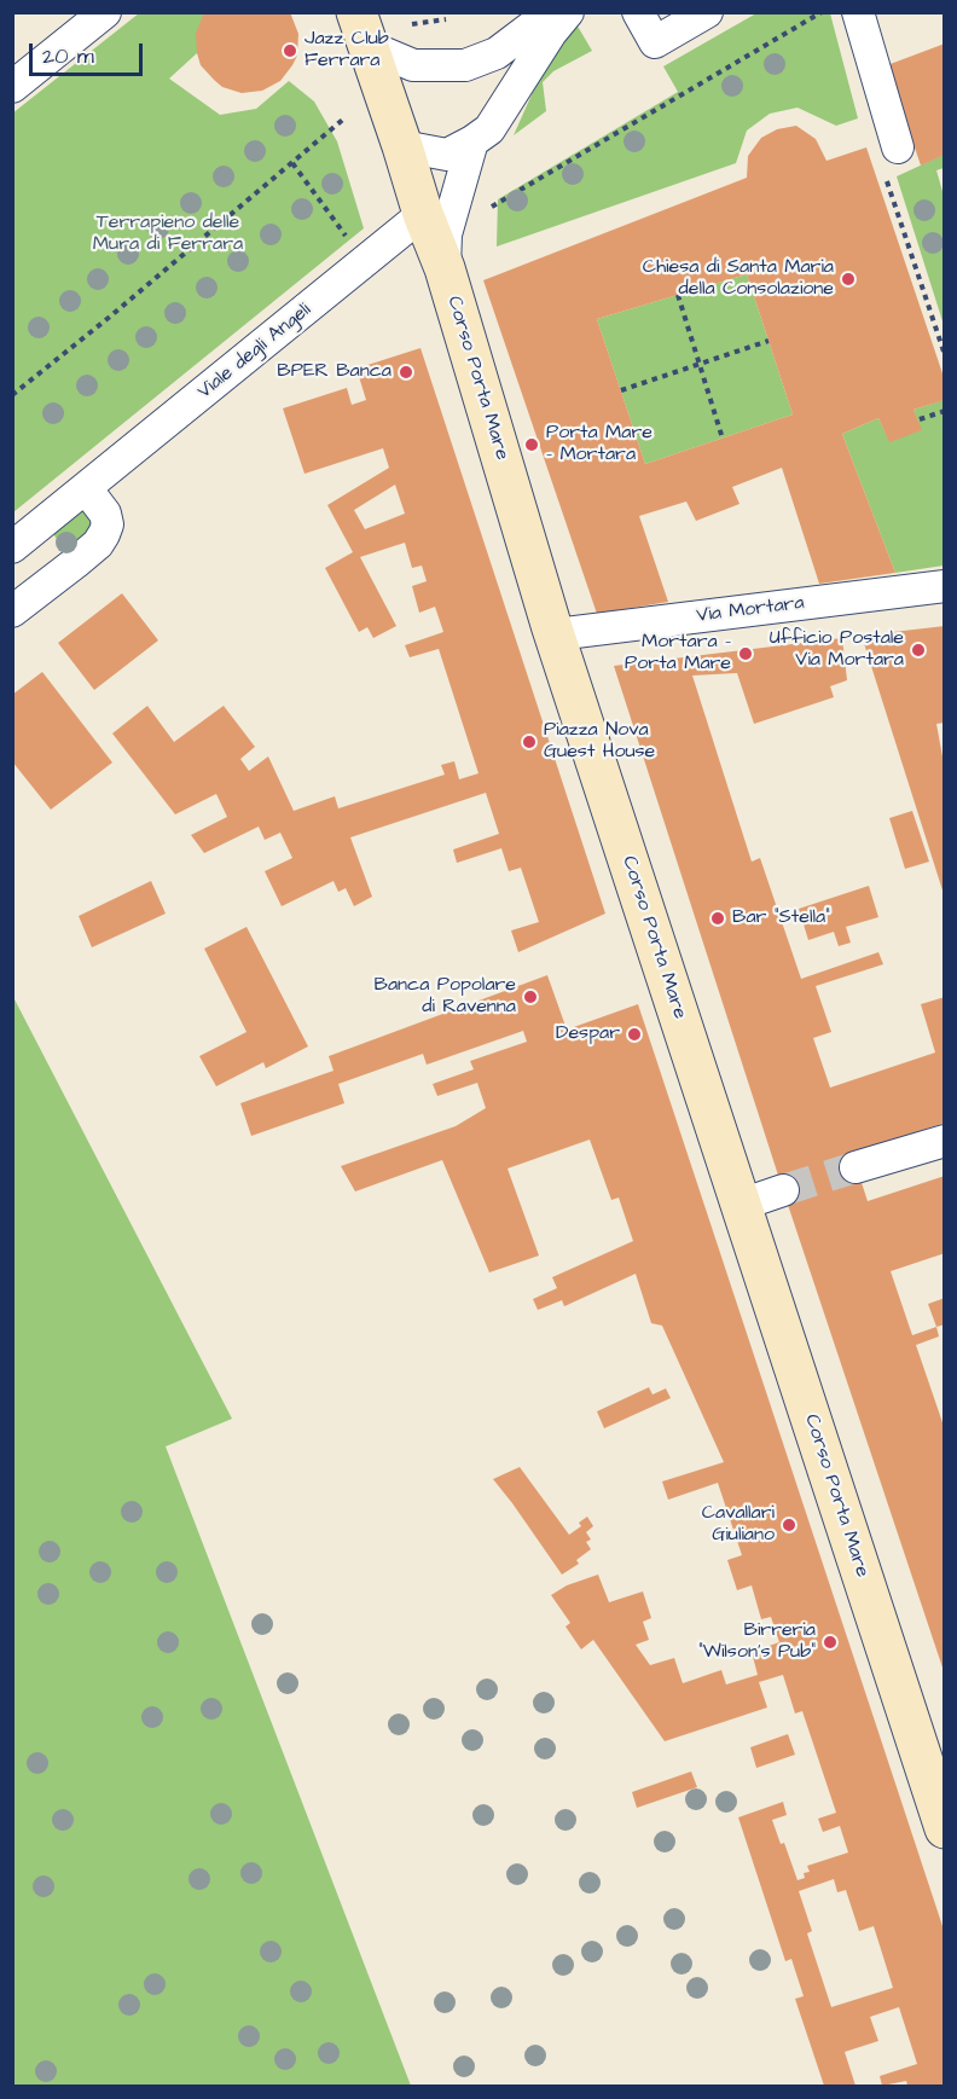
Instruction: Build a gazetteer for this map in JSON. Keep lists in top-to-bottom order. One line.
{"streets":{"street":["Viale degli Angeli","Corso Porta Mare","Via Mortara"]},"crossings":[["Viale degli Angeli","Corso Porta Mare"],["Corso Porta Mare","Via Mortara"]],"parks":["Terrapieno delle Mura di Ferrara"],"places":["Jazz Club Ferrara","Chiesa di Santa Maria della Consolazione","BPER Banca","Porta Mare - Mortara","Ufficio Postale Via Mortara","Mortara - Porta Mare","Piazza Nova Guest House","Bar \"Stella\"","Banca Popolare di Ravenna","Despar","Cavallari Giuliano","Birreria \"Wilson's Pub\""],"scale_bar":"20 m"}
